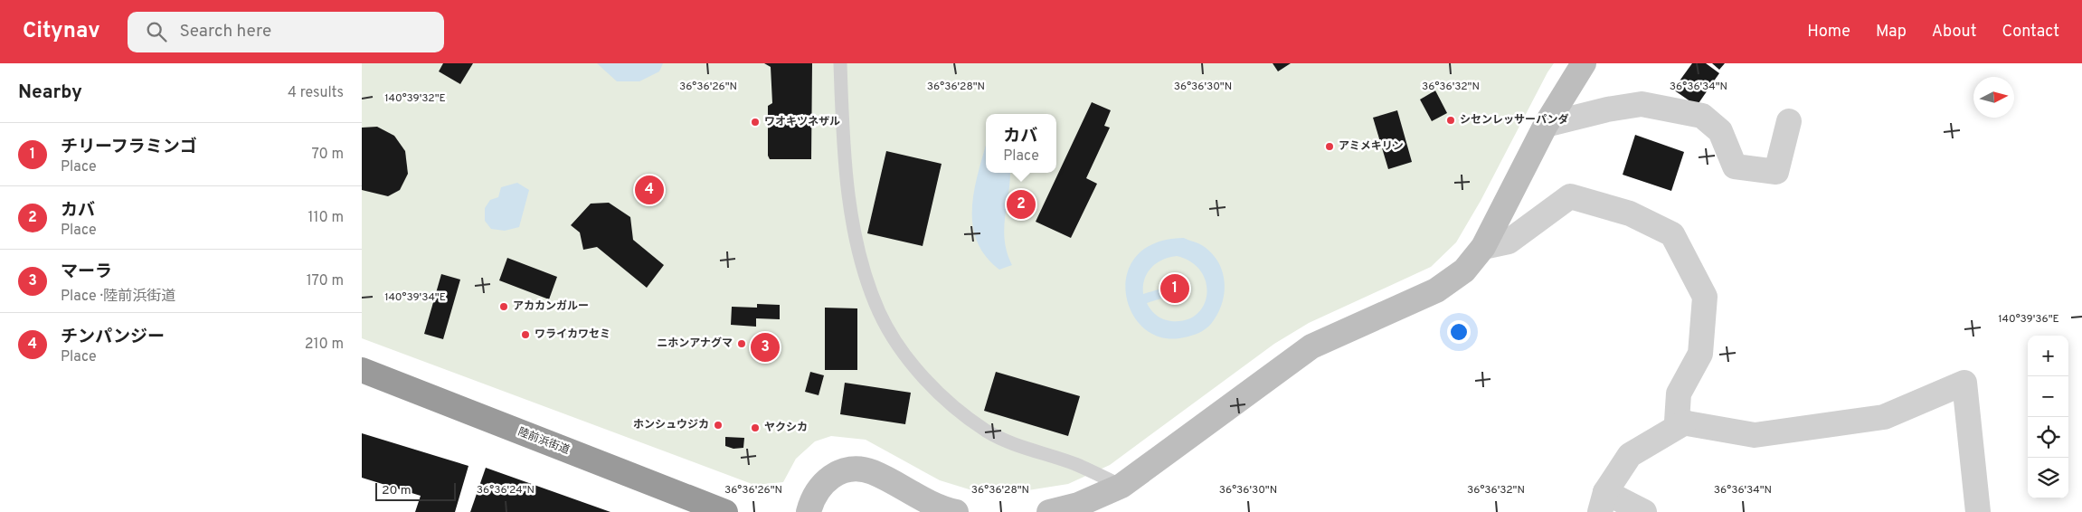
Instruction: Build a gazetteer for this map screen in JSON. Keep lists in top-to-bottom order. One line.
{"streets":{"highway":["陸前浜街道"]},"places":["シセンレッサーパンダ","ワオキツネザル","アミメキリン","アカカンガルー","ワライカワセミ","ニホンアナグマ","ホンシュウジカ","ヤクシカ"],"scale_bar":"20 m","north":"right","page":{"header":"Citynav","search":"Search here","nav":["Home","Map","About","Contact"],"heading":["Nearby","4 results"],"popup":["カバ","Place"],"list":[{"mark":"1","name":"チリーフラミンゴ","note":"Place","value":"70 m"},{"mark":"2","name":"カバ","note":"Place","value":"110 m"},{"mark":"3","name":"マーラ","note":"Place · 陸前浜街道","value":"170 m"},{"mark":"4","name":"チンパンジー","note":"Place","value":"210 m"}],"pins":["4","2","1","3"],"map_buttons":["+","−"],"scale":"20 m"},"coordinates":["36°36'26\"N","36°36'28\"N","36°36'30\"N","36°36'32\"N","36°36'34\"N","140°39'32\"E","140°39'34\"E","140°39'36\"E","36°36'24\"N"]}
